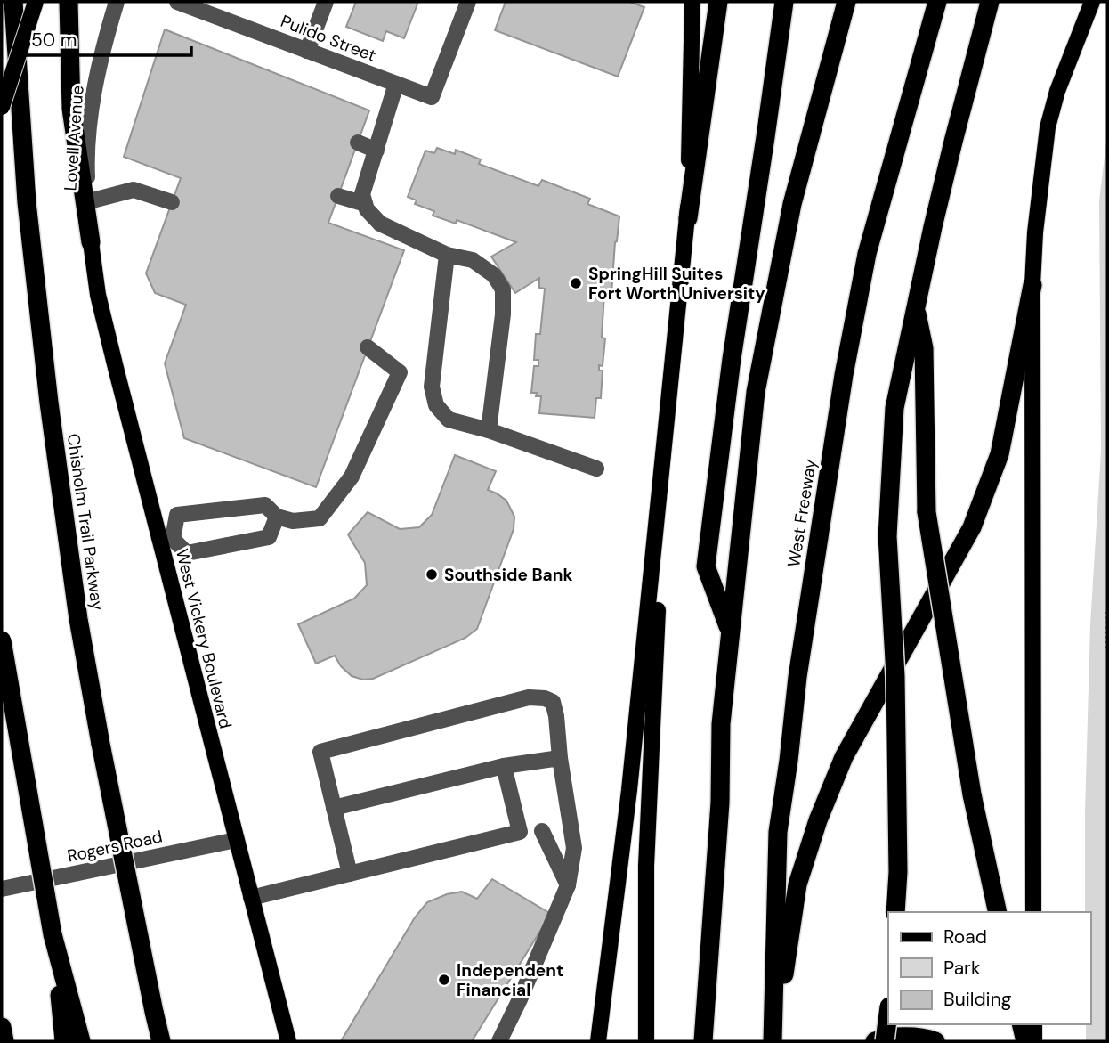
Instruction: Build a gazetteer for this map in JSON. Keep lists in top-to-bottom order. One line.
{"streets":{"highway":["West Freeway","Chisholm Trail Parkway"],"main road":["West Vickery Boulevard"],"street":["Pulido Street","Lovell Avenue","Rogers Road"]},"crossings":[["Lovell Avenue","West Vickery Boulevard"],["West Vickery Boulevard","Rogers Road"]],"places":["SpringHill Suites Fort Worth University","Southside Bank","Independent Financial"],"legend":["Road","Park","Building"],"scale_bar":"50 m"}
